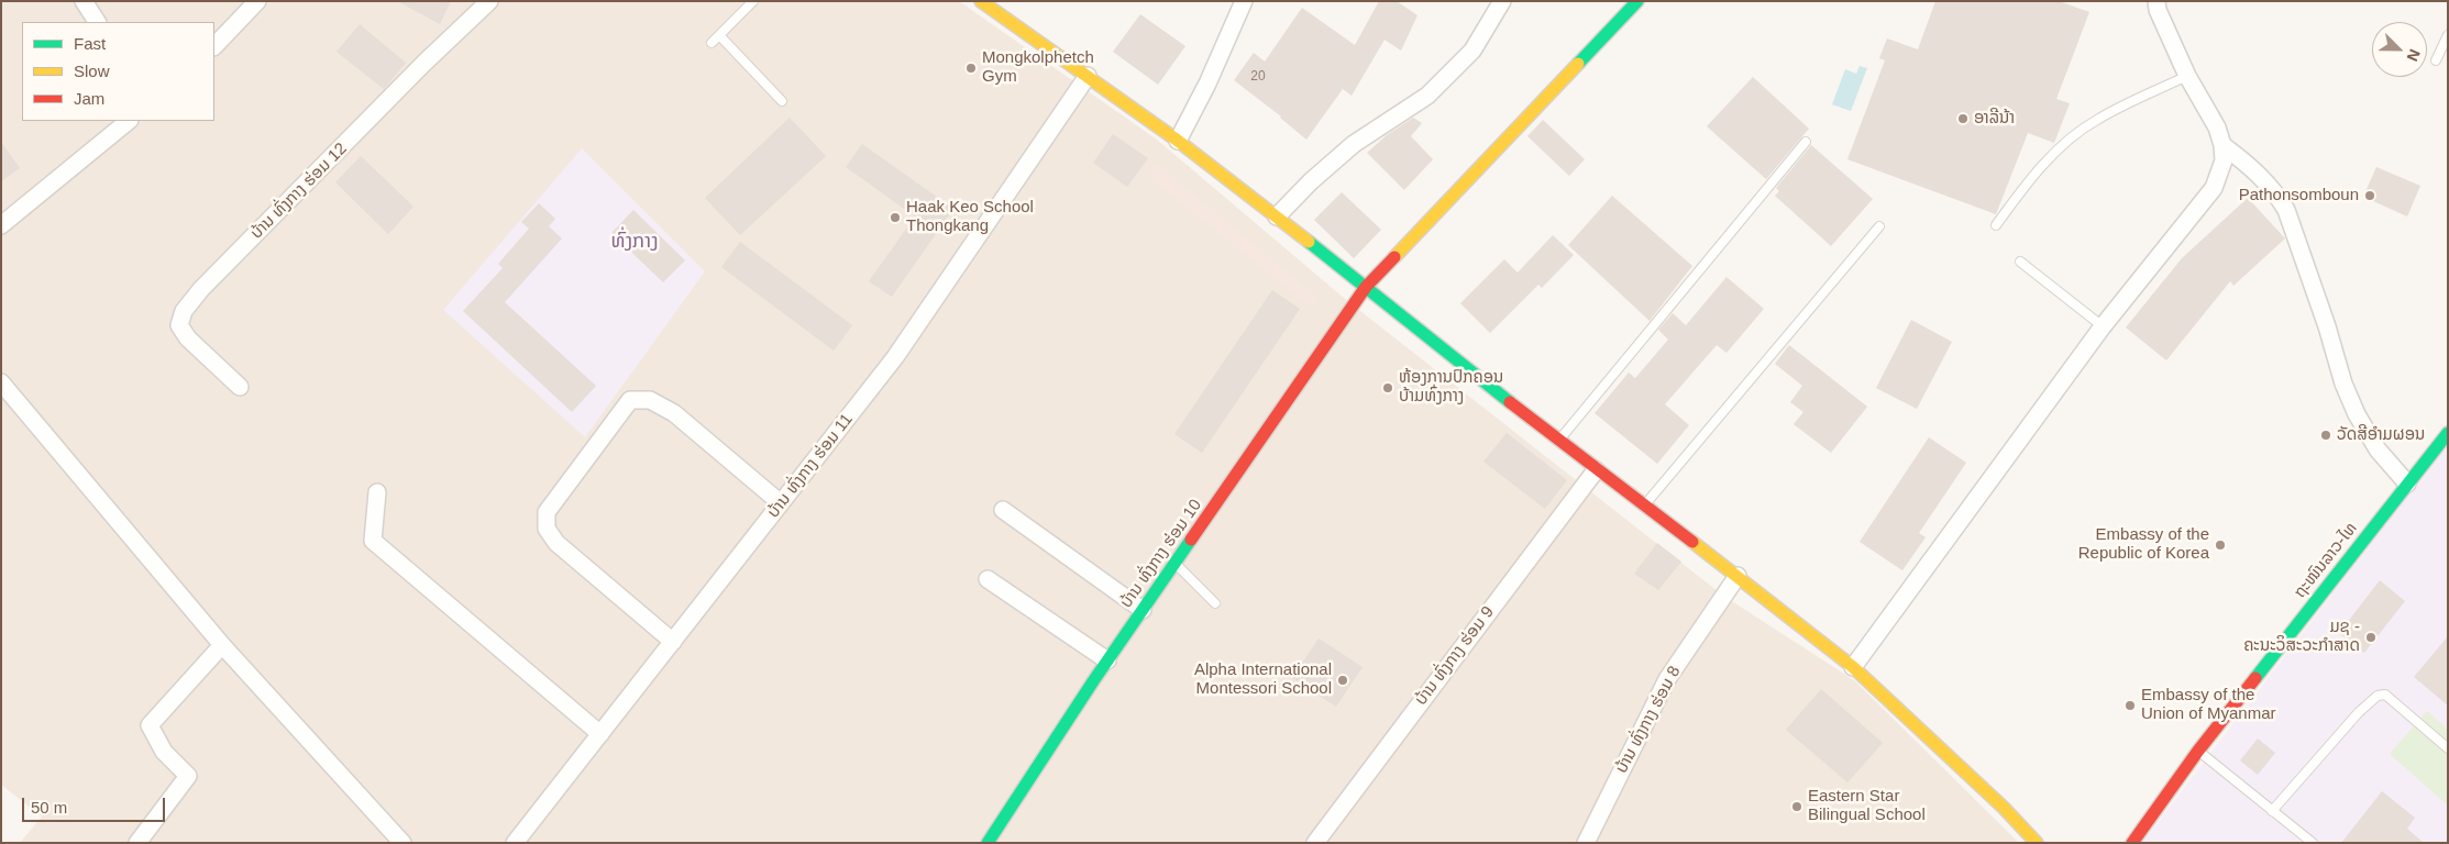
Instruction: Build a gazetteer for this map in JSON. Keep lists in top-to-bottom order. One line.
{"streets":{"street":["ບ້ານ ທົ່ງກາງ ຮ່ອມ 12","ບ້ານ ທົ່ງກາງ ຮ່ອມ 11","ບ້ານ ທົ່ງກາງ ຮ່ອມ 10","ຖະໜົນລາວ-ໄທ","ບ້ານ ທົ່ງກາງ ຮ່ອມ 9","ບ້ານ ທົ່ງກາງ ຮ່ອມ 8"]},"districts":["ທົ່ງກາງ"],"places":["Mongkolphetch Gym","ອາລີນ້າ","Pathonsomboun","Haak Keo School Thongkang","ຫ້ອງການປົກຄອນ ບ້າມທົ່ງກາງ","ວັດສີອຳມຜອນ","Embassy of the Republic of Korea","ມຊ - ຄະນະວິສະວະກຳສາດ","Alpha International Montessori School","Embassy of the Union of Myanmar","Eastern Star Bilingual School"],"house_numbers":["20"],"legend":["Fast","Slow","Jam"],"scale_bar":"50 m","north":"bottom right"}
